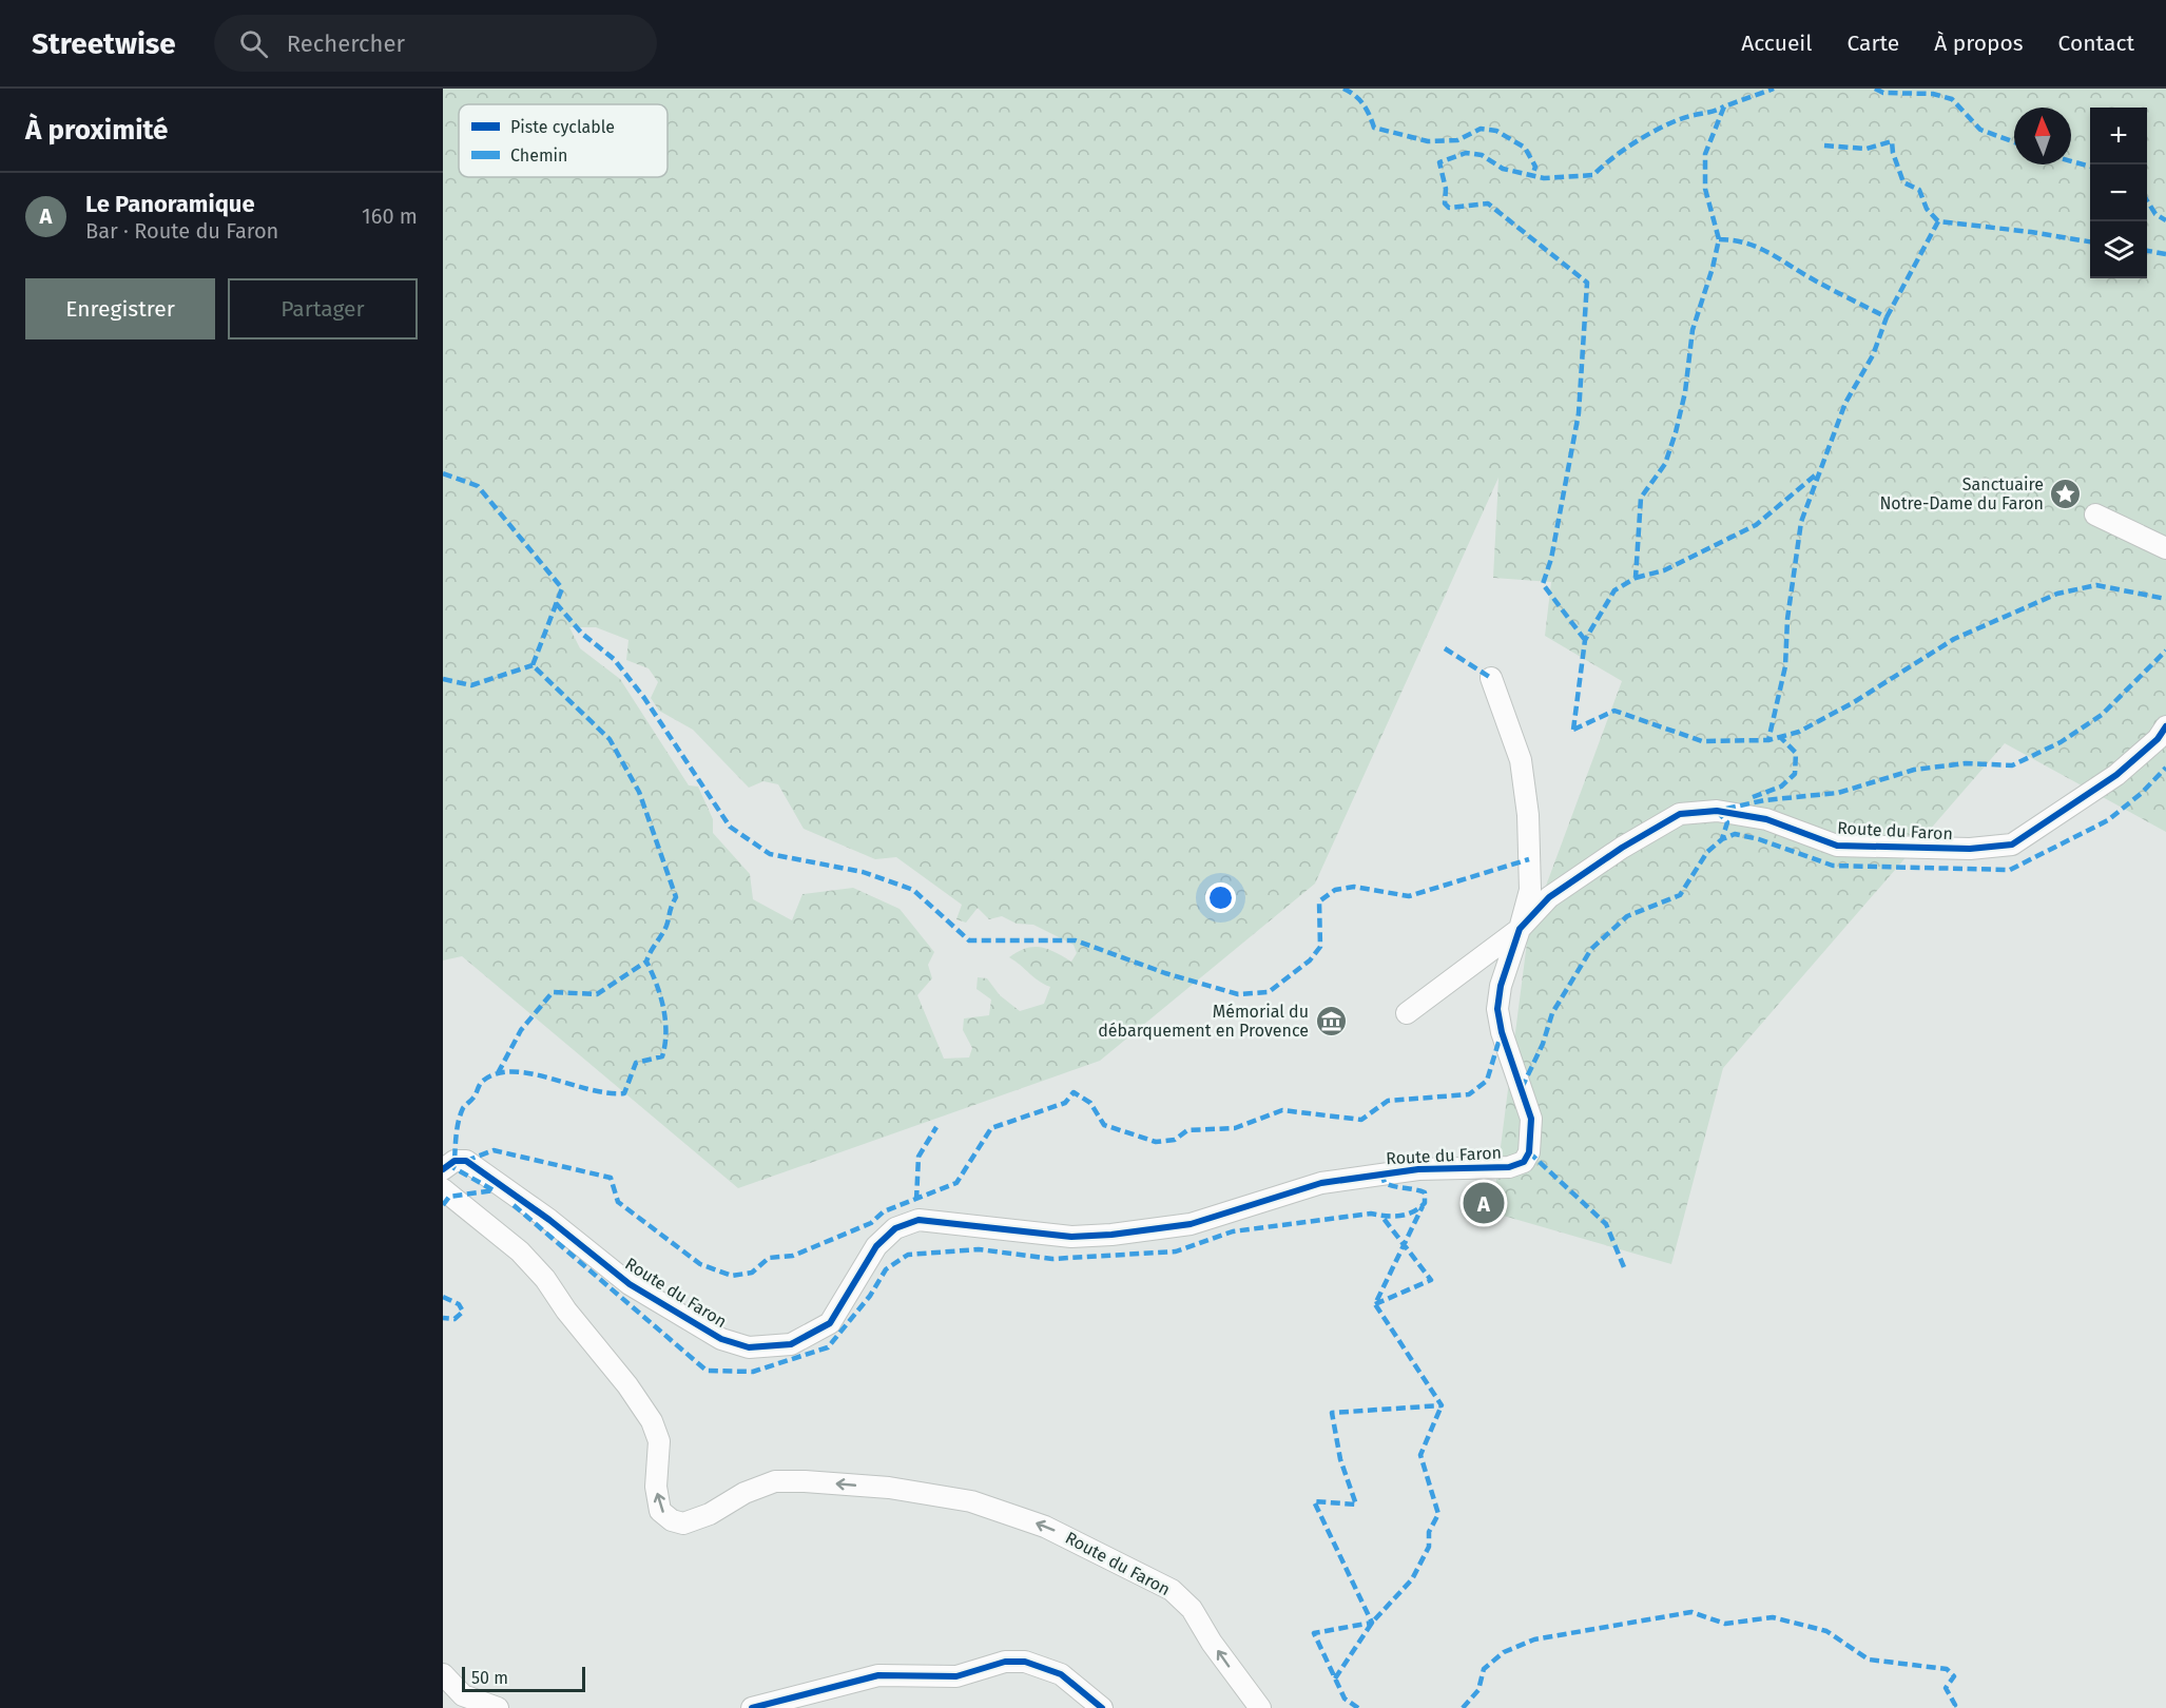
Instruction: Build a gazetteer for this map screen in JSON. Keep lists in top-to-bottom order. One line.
{"streets":{"street":["Route du Faron"]},"places":{"place":["Sanctuaire Notre-Dame du Faron"],"museum":["Mémorial du débarquement en Provence"]},"legend":["Piste cyclable","Chemin"],"scale_bar":"50 m","north":"top","page":{"header":"Streetwise","search":"Rechercher","nav":["Accueil","Carte","À propos","Contact"],"heading":"À proximité","map_buttons":["+","−"],"list":[{"mark":"A","name":"Le Panoramique","note":"Bar · Route du Faron","value":"160 m"}],"buttons":["Enregistrer","Partager"],"pins":"A","scale":"50 m"}}
